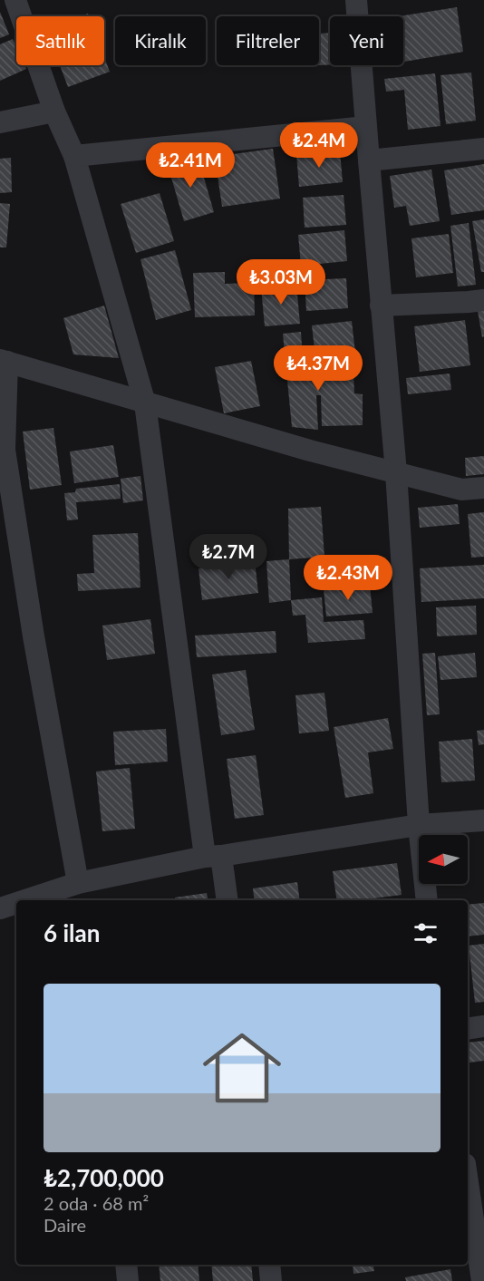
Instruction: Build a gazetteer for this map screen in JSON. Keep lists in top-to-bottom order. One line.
{"north":"left","page":{"chip":["Satılık","Kiralık","Filtreler","Yeni"],"price":["₺2.4M","₺2.41M","₺3.03M","₺4.37M","₺2.7M","₺2.43M"],"heading":"6 ilan","list":[{"name":"₺2,700,000","note":"2 oda · 68 m² · Daire"}]}}
